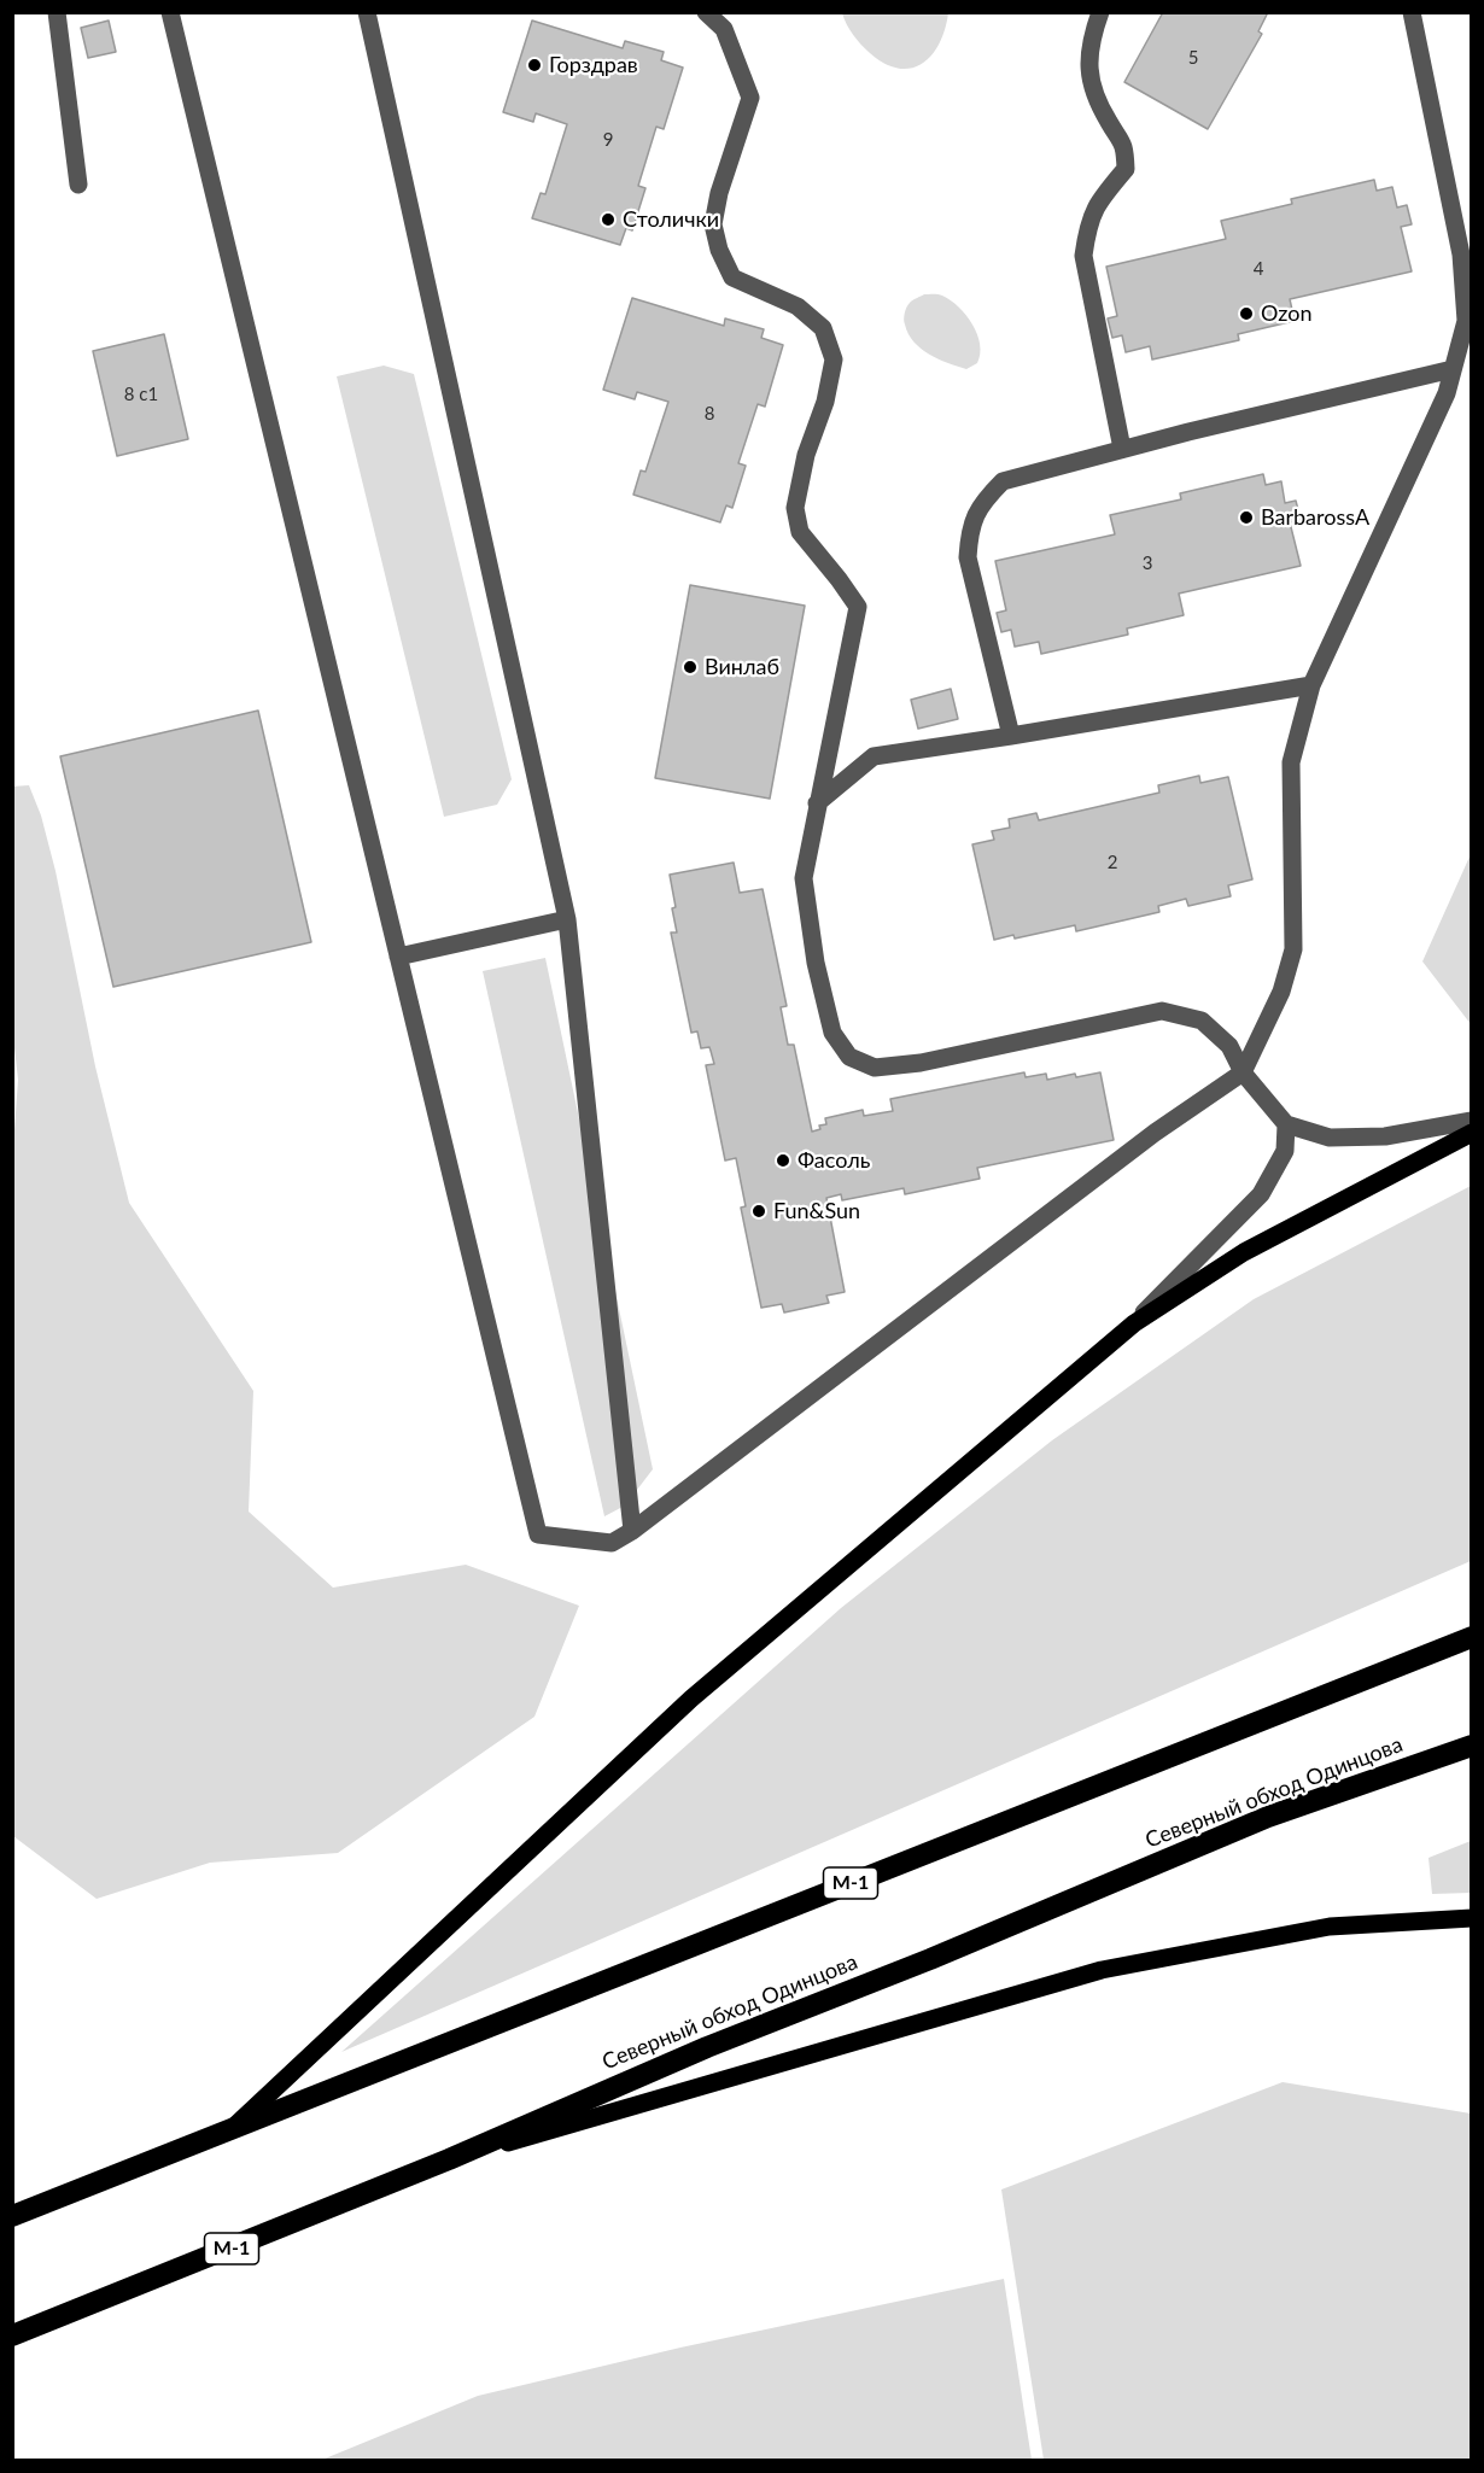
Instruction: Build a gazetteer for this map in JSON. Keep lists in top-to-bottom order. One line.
{"streets":{"highway":["Северный обход Одинцова","М-1"]},"crossings":[["Северный обход Одинцова","М-1"]],"places":["Горздрав","Столички","Ozon","BarbarossA","Винлаб","Фасоль","Fun&Sun"],"house_numbers":["5","9","4","8 с1","8","3","2"]}
